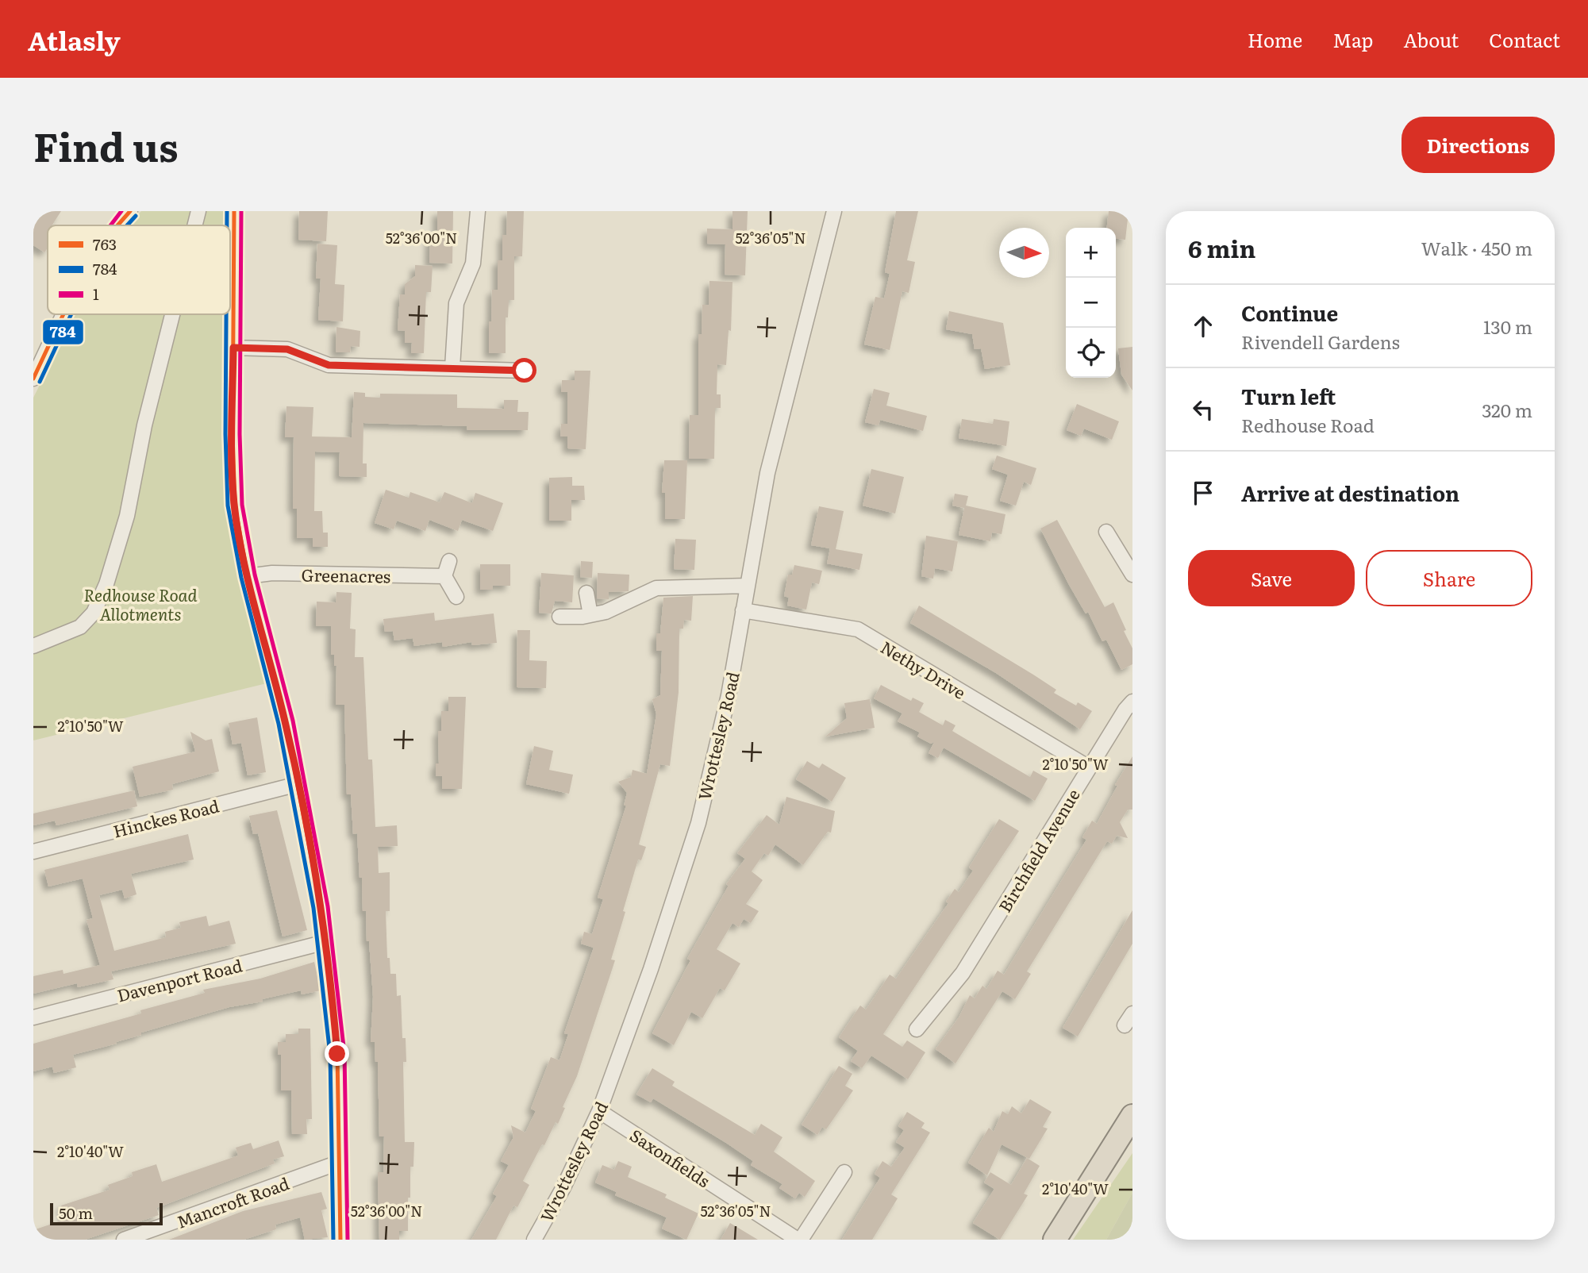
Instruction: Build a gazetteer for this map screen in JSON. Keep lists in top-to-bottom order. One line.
{"streets":{"street":["Greenacres","Nethy Drive","Wrottesley Road","Hinckes Road","Birchfield Avenue","Davenport Road","Saxonfields","Mancroft Road"]},"crossings":[["Nethy Drive","Wrottesley Road"],["Nethy Drive","Birchfield Avenue"],["Wrottesley Road","Saxonfields"]],"parks":["Redhouse Road Allotments"],"lines":["transit line 763","transit line 784","transit line 1"],"legend":["763","784","1"],"scale_bar":"50 m","north":"right","page":{"header":"Atlasly","nav":["Home","Map","About","Contact"],"title":"Find us","buttons":["Directions",["Save","Share"]],"heading":["6 min","Walk · 450 m"],"map_buttons":["+","−"],"list":[["Continue","Rivendell Gardens","130 m"],["Turn left","Redhouse Road","320 m"],"Arrive at destination"],"scale":"50 m"},"coordinates":["52°36'00\"N","52°36'05\"N","2°10'50\"W","2°10'40\"W"]}
